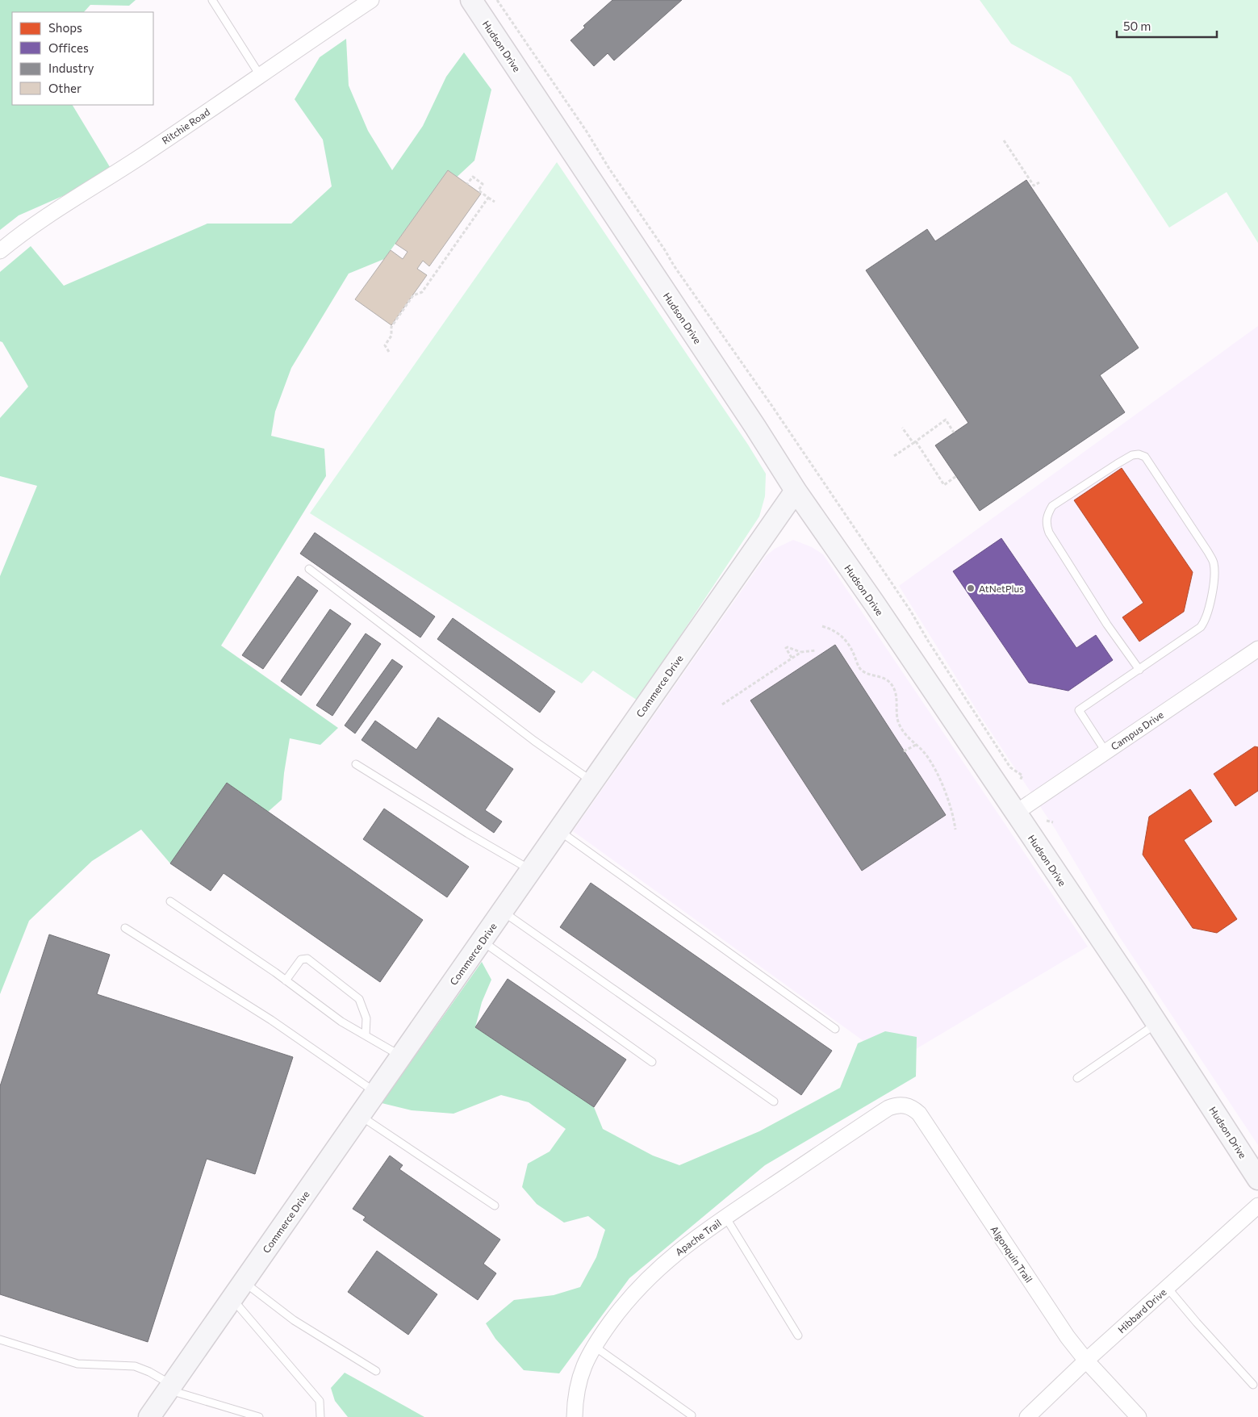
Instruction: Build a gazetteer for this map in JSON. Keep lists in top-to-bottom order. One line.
{"streets":{"main road":["Hudson Drive","Commerce Drive"],"street":["Ritchie Road","Campus Drive","Apache Trail","Algonquin Trail","Hibbard Drive"]},"crossings":[["Hudson Drive","Commerce Drive"],["Hudson Drive","Campus Drive"],["Apache Trail","Algonquin Trail"],["Algonquin Trail","Hibbard Drive"]],"places":["AtNetPlus"],"legend":["Shops","Offices","Industry","Other"],"scale_bar":"50 m"}
